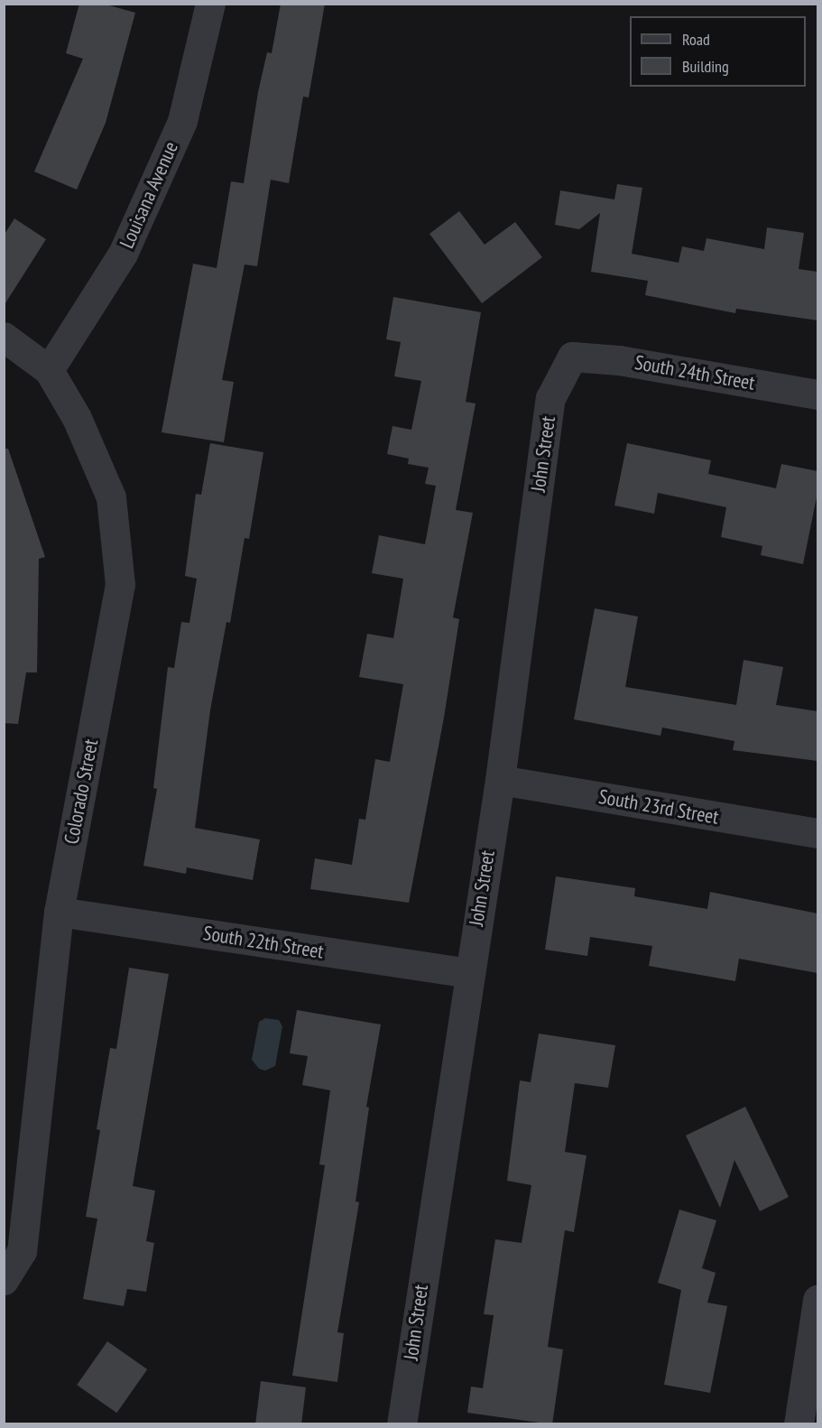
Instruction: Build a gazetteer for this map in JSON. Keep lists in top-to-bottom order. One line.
{"streets":{"street":["Louisana Avenue","South 24th Street","John Street","Colorado Street","South 23rd Street","South 22th Street"]},"crossings":[["Louisana Avenue","Colorado Street"],["South 24th Street","John Street"],["John Street","South 23rd Street"],["John Street","South 22th Street"],["Colorado Street","South 22th Street"]],"legend":["Road","Building"]}
